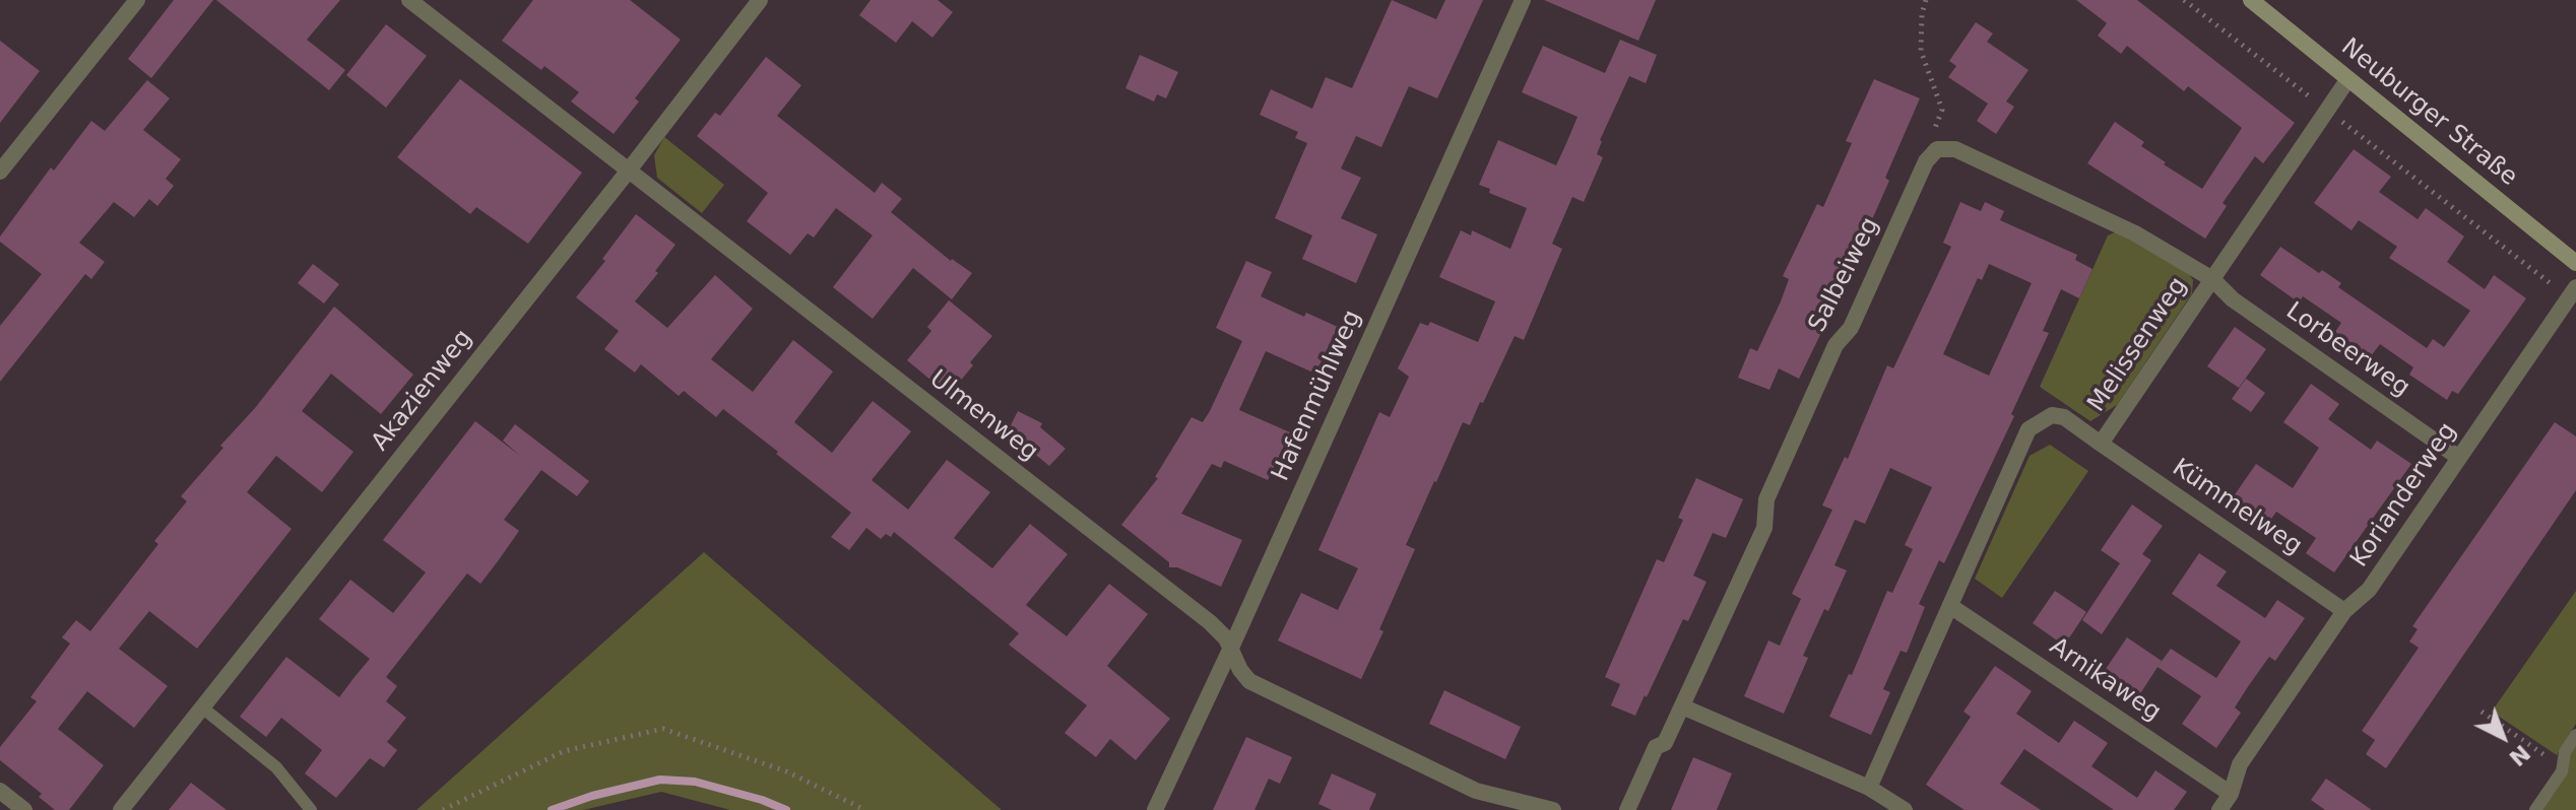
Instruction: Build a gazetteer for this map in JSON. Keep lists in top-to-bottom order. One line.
{"streets":{"street":["Neuburger Straße","Salbeiweg","Melissenweg","Lorbeerweg","Akazienweg","Hafenmühlweg","Ulmenweg","Korianderweg","Kümmelweg","Arnikaweg"]},"crossings":[["Neuburger Straße","Melissenweg"],["Melissenweg","Lorbeerweg"],["Melissenweg","Kümmelweg"],["Melissenweg","Arnikaweg"],["Lorbeerweg","Korianderweg"],["Akazienweg","Ulmenweg"],["Hafenmühlweg","Ulmenweg"],["Korianderweg","Kümmelweg"],["Korianderweg","Arnikaweg"]],"north":"bottom right"}
